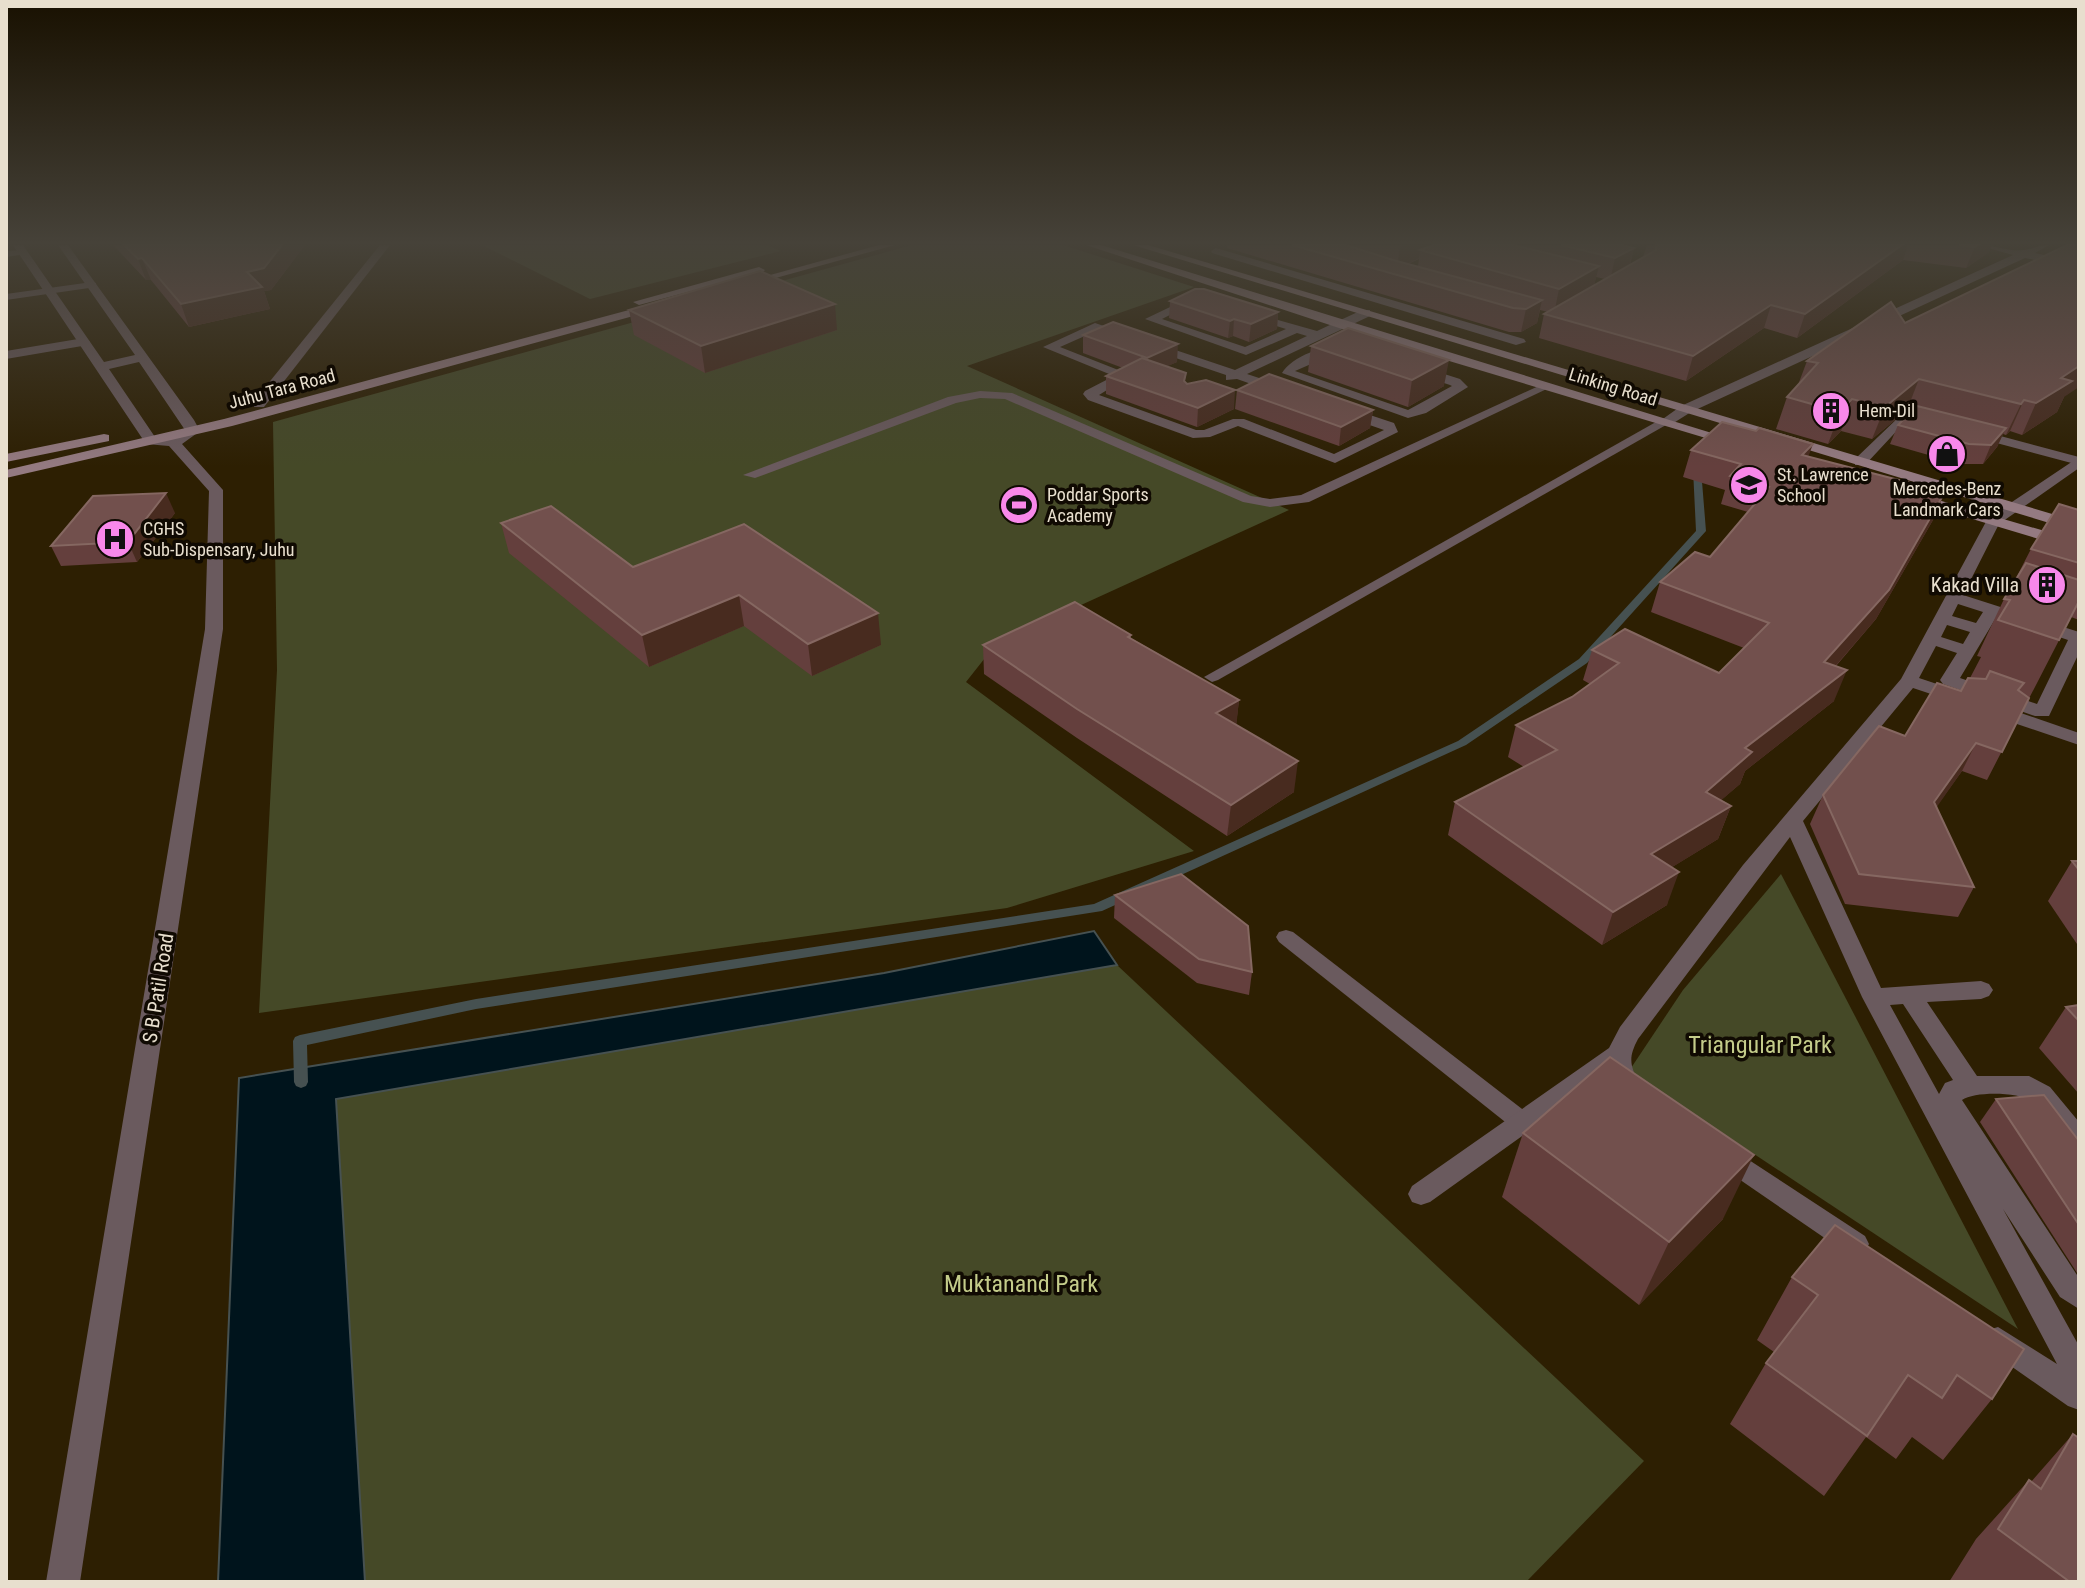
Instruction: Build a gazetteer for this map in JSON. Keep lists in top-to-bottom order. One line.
{"streets":{"main road":["Linking Road","Juhu Tara Road"],"street":["S B Patil Road"]},"crossings":[["Juhu Tara Road","S B Patil Road"]],"parks":["Triangular Park","Muktanand Park"],"places":{"building":["Hem-Dil","Kakad Villa"],"shop":["Mercedes-Benz Landmark Cars"],"school or university":["St. Lawrence School"],"sports":["Poddar Sports Academy"],"hospital":["CGHS Sub-Dispensary, Juhu"]}}
